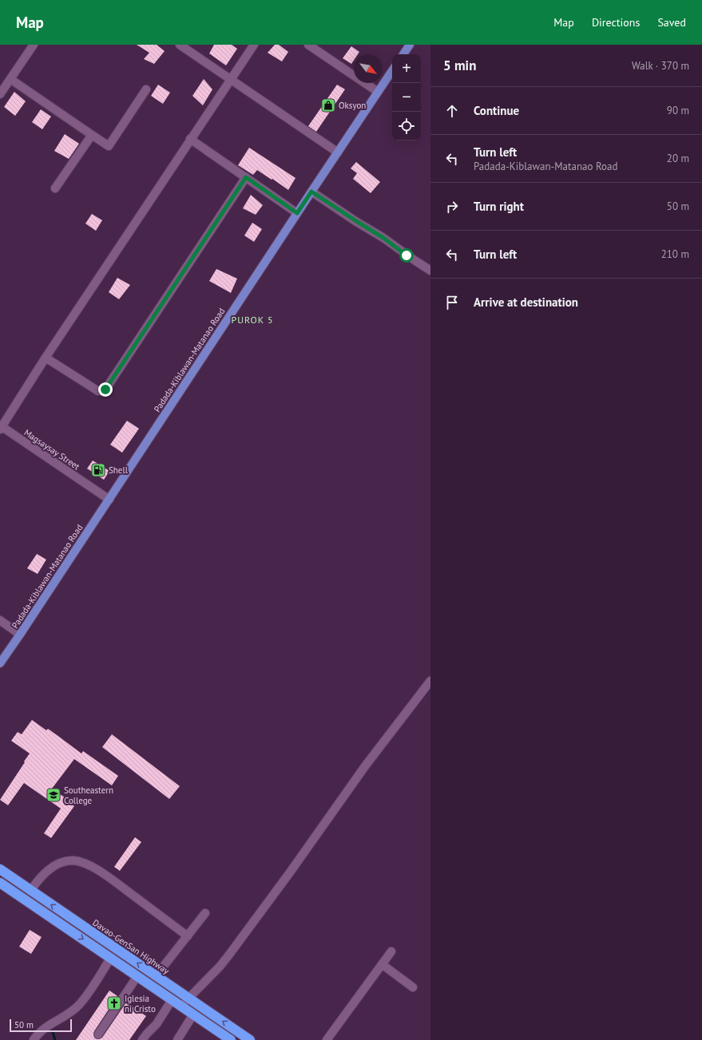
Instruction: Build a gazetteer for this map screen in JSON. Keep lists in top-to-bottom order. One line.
{"streets":{"highway":["Davao-GenSan Highway"],"main road":["Padada-Kiblawan-Matanao Road"],"street":["Magsaysay Street"]},"crossings":[["Padada-Kiblawan-Matanao Road","Magsaysay Street"]],"districts":["PUROK 5"],"places":{"shop":["Oksyon"],"fuel station":["Shell"],"school or university":["Southeastern College"],"church":["Iglesia ni Cristo"]},"scale_bar":"50 m","north":"bottom right","page":{"header":"Map","nav":["Map","Directions","Saved"],"heading":["5 min","Walk · 370 m"],"map_buttons":["+","−"],"list":[["Continue","90 m"],["Turn left","Padada-Kiblawan-Matanao Road","20 m"],["Turn right","50 m"],["Turn left","210 m"],"Arrive at destination"],"scale":"50 m"}}
